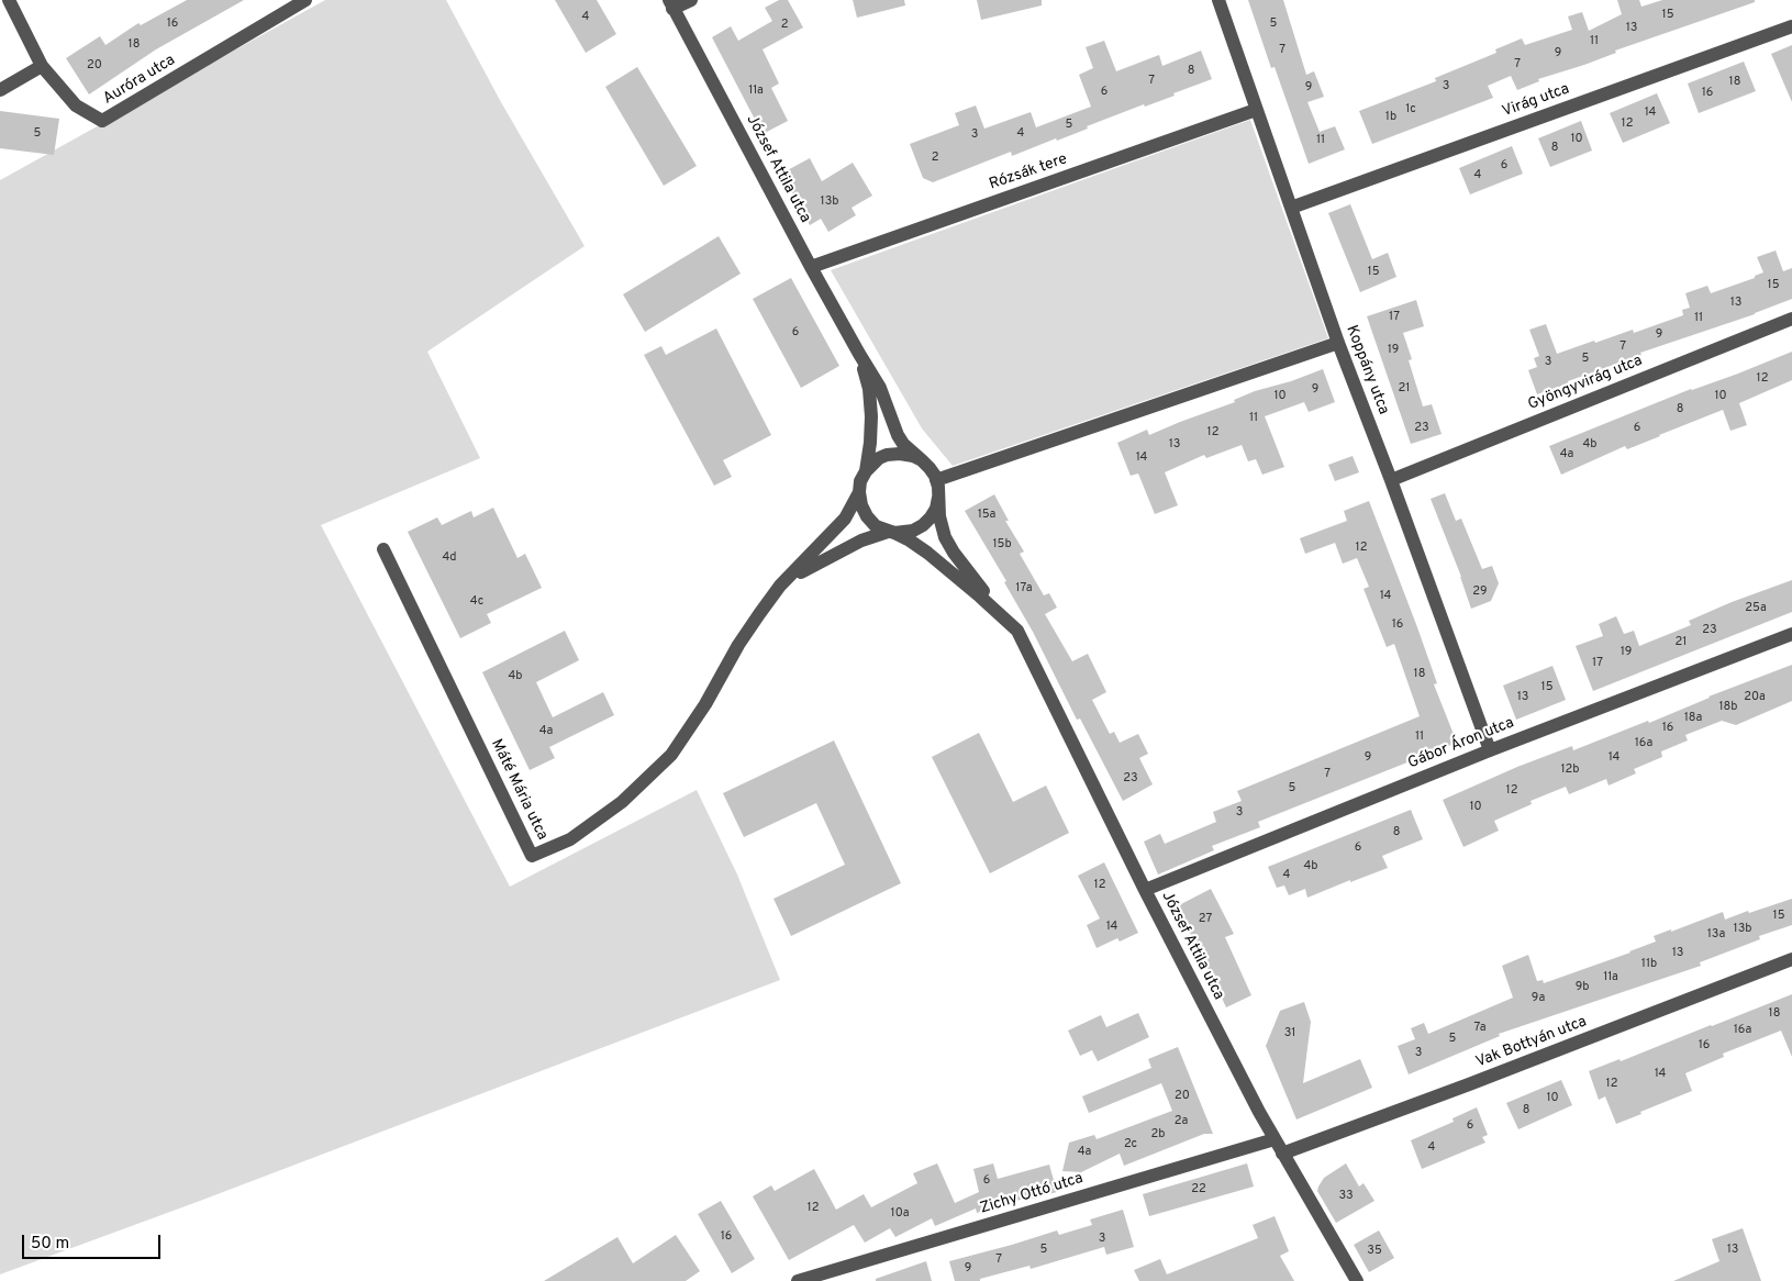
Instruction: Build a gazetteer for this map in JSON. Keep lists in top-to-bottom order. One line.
{"streets":{"street":["Auróra utca","Virág utca","József Attila utca","Rózsák tere","Koppány utca","Gyöngyvirág utca","Gábor Áron utca","Máté Mária utca","Vak Bottyán utca","Zichy Ottó utca"]},"crossings":[["Virág utca","Koppány utca"],["József Attila utca","Rózsák tere"],["József Attila utca","Gábor Áron utca"],["József Attila utca","Máté Mária utca"],["József Attila utca","Vak Bottyán utca"],["József Attila utca","Zichy Ottó utca"],["Rózsák tere","Koppány utca"],["Koppány utca","Gyöngyvirág utca"],["Koppány utca","Gábor Áron utca"]],"house_numbers":["15","4","16","5","2","13","11","18","7","9","7","20","8","7","18","3","9","11a","6","16","1c","14","1b","12","5","5","4","3","10","11","8","2","6","4","13b","15","15","13","17","11","6","9","7","19","5","3","12","21","9","10","10","8","11","23","6","12","13","4b","4a","14","15a","15b","12","4d","17a","29","14","4c","25a","16","23","21","19","17","18","4b","15","13","20a","18b","18a","16","4a","11","16a","9","14","12b","7","23","5","12","10","3","8","6","4b","4","12","15","27","14","13b","13a","13","11b","11a","9b","9a","18","7a","16a","31","5","16","3","14","12","20","10","8","2a","6","2b","2c","4","4a","6","22","33","12","10a","16","3","5","13","35","7","9"],"scale_bar":"50 m"}
